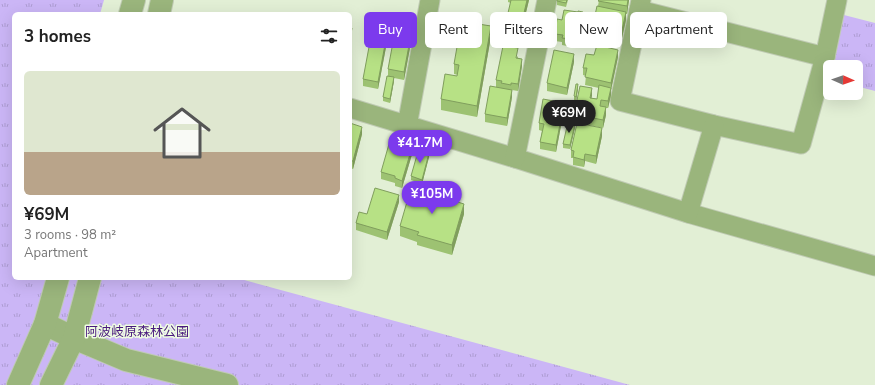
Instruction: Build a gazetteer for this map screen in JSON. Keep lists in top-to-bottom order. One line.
{"parks":["阿波岐原森林公園"],"north":"right","page":{"chip":["Buy","Rent","Filters","New","Apartment"],"heading":"3 homes","list":[{"name":"¥69M","note":"3 rooms · 98 m² · Apartment"}],"price":["¥69M","¥41.7M","¥105M"]}}
